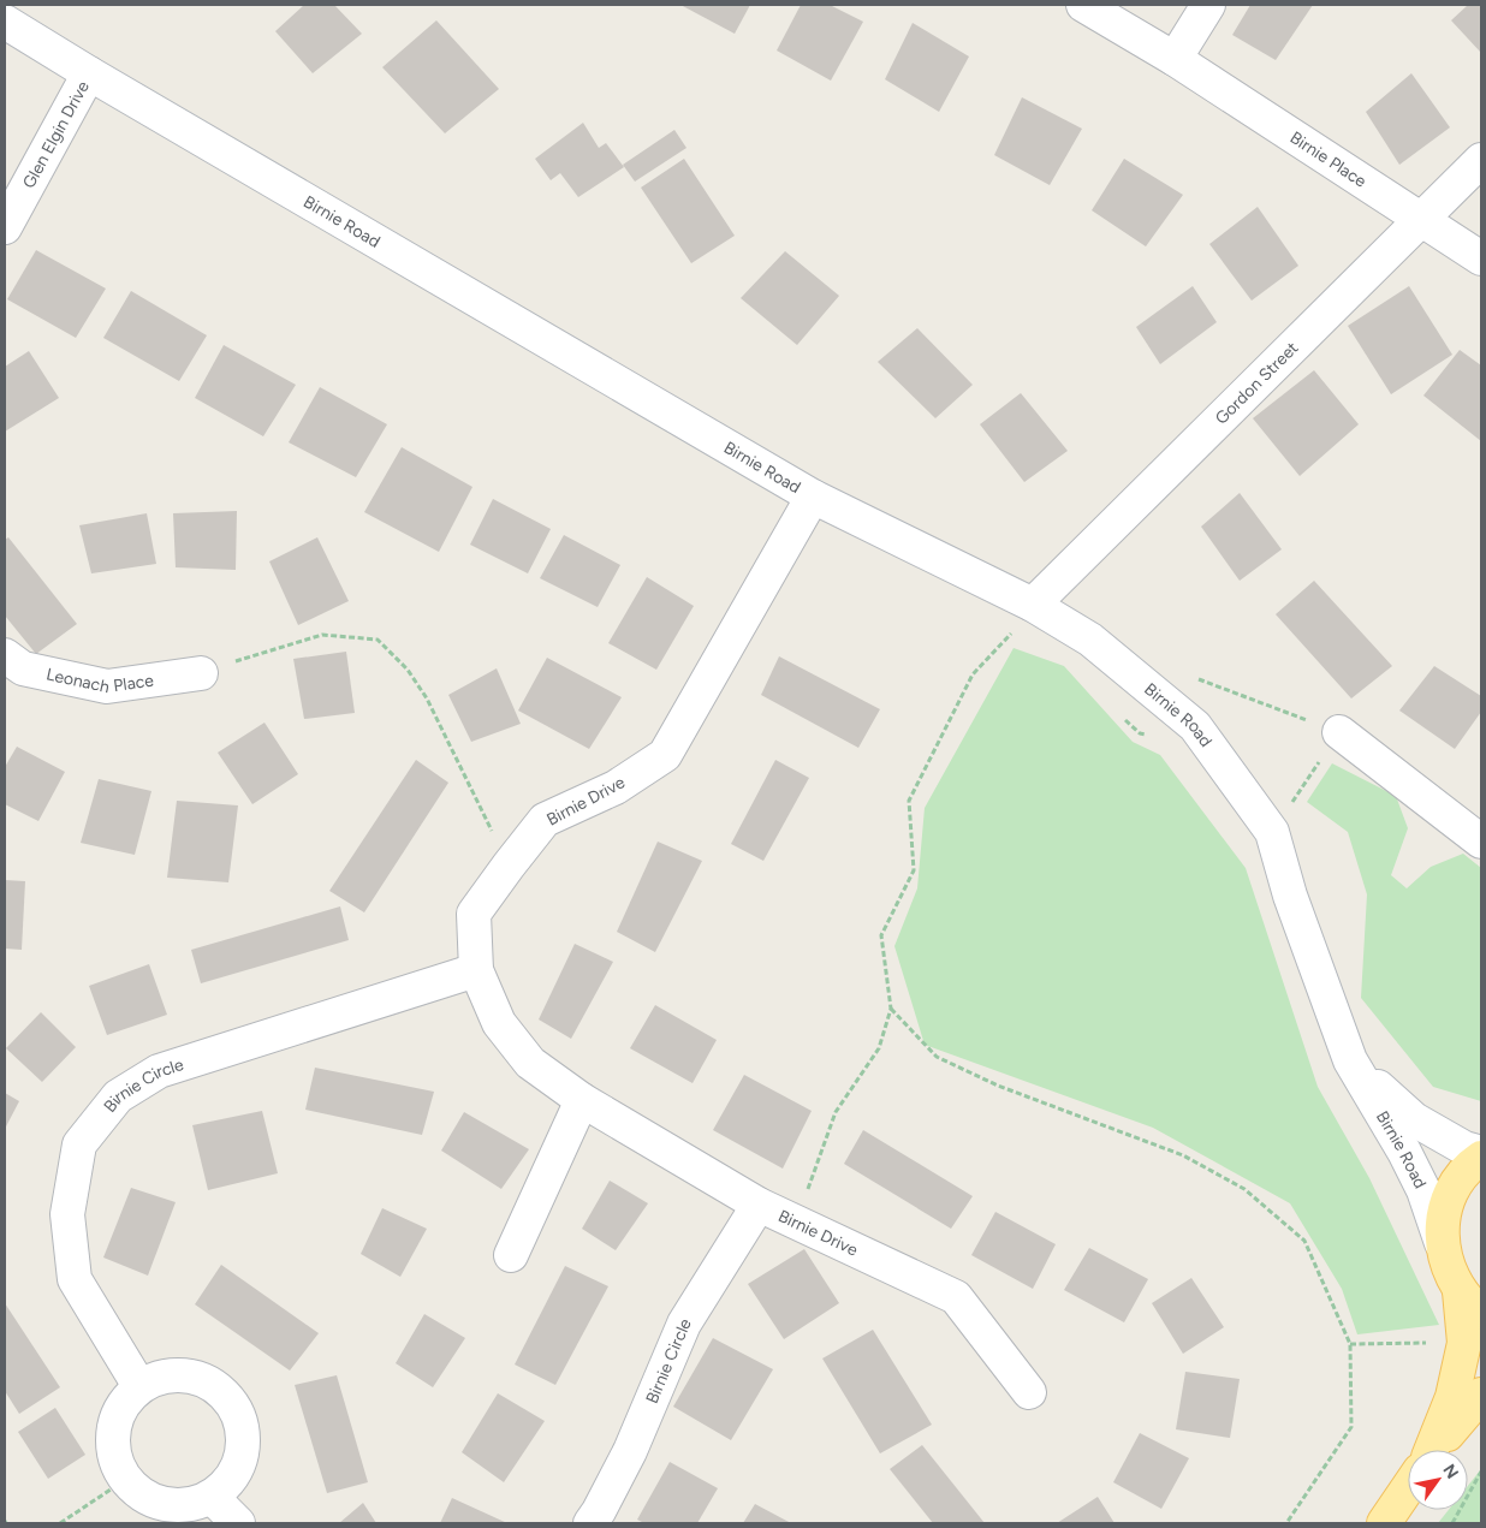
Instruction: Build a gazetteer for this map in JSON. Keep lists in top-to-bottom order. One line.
{"streets":{"street":["Glen Elgin Drive","Birnie Place","Birnie Road","Gordon Street","Leonach Place","Birnie Drive","Birnie Circle"]},"crossings":[["Glen Elgin Drive","Birnie Road"],["Birnie Place","Gordon Street"],["Birnie Road","Gordon Street"],["Birnie Road","Birnie Drive"],["Birnie Drive","Birnie Circle"]],"north":"top right"}
